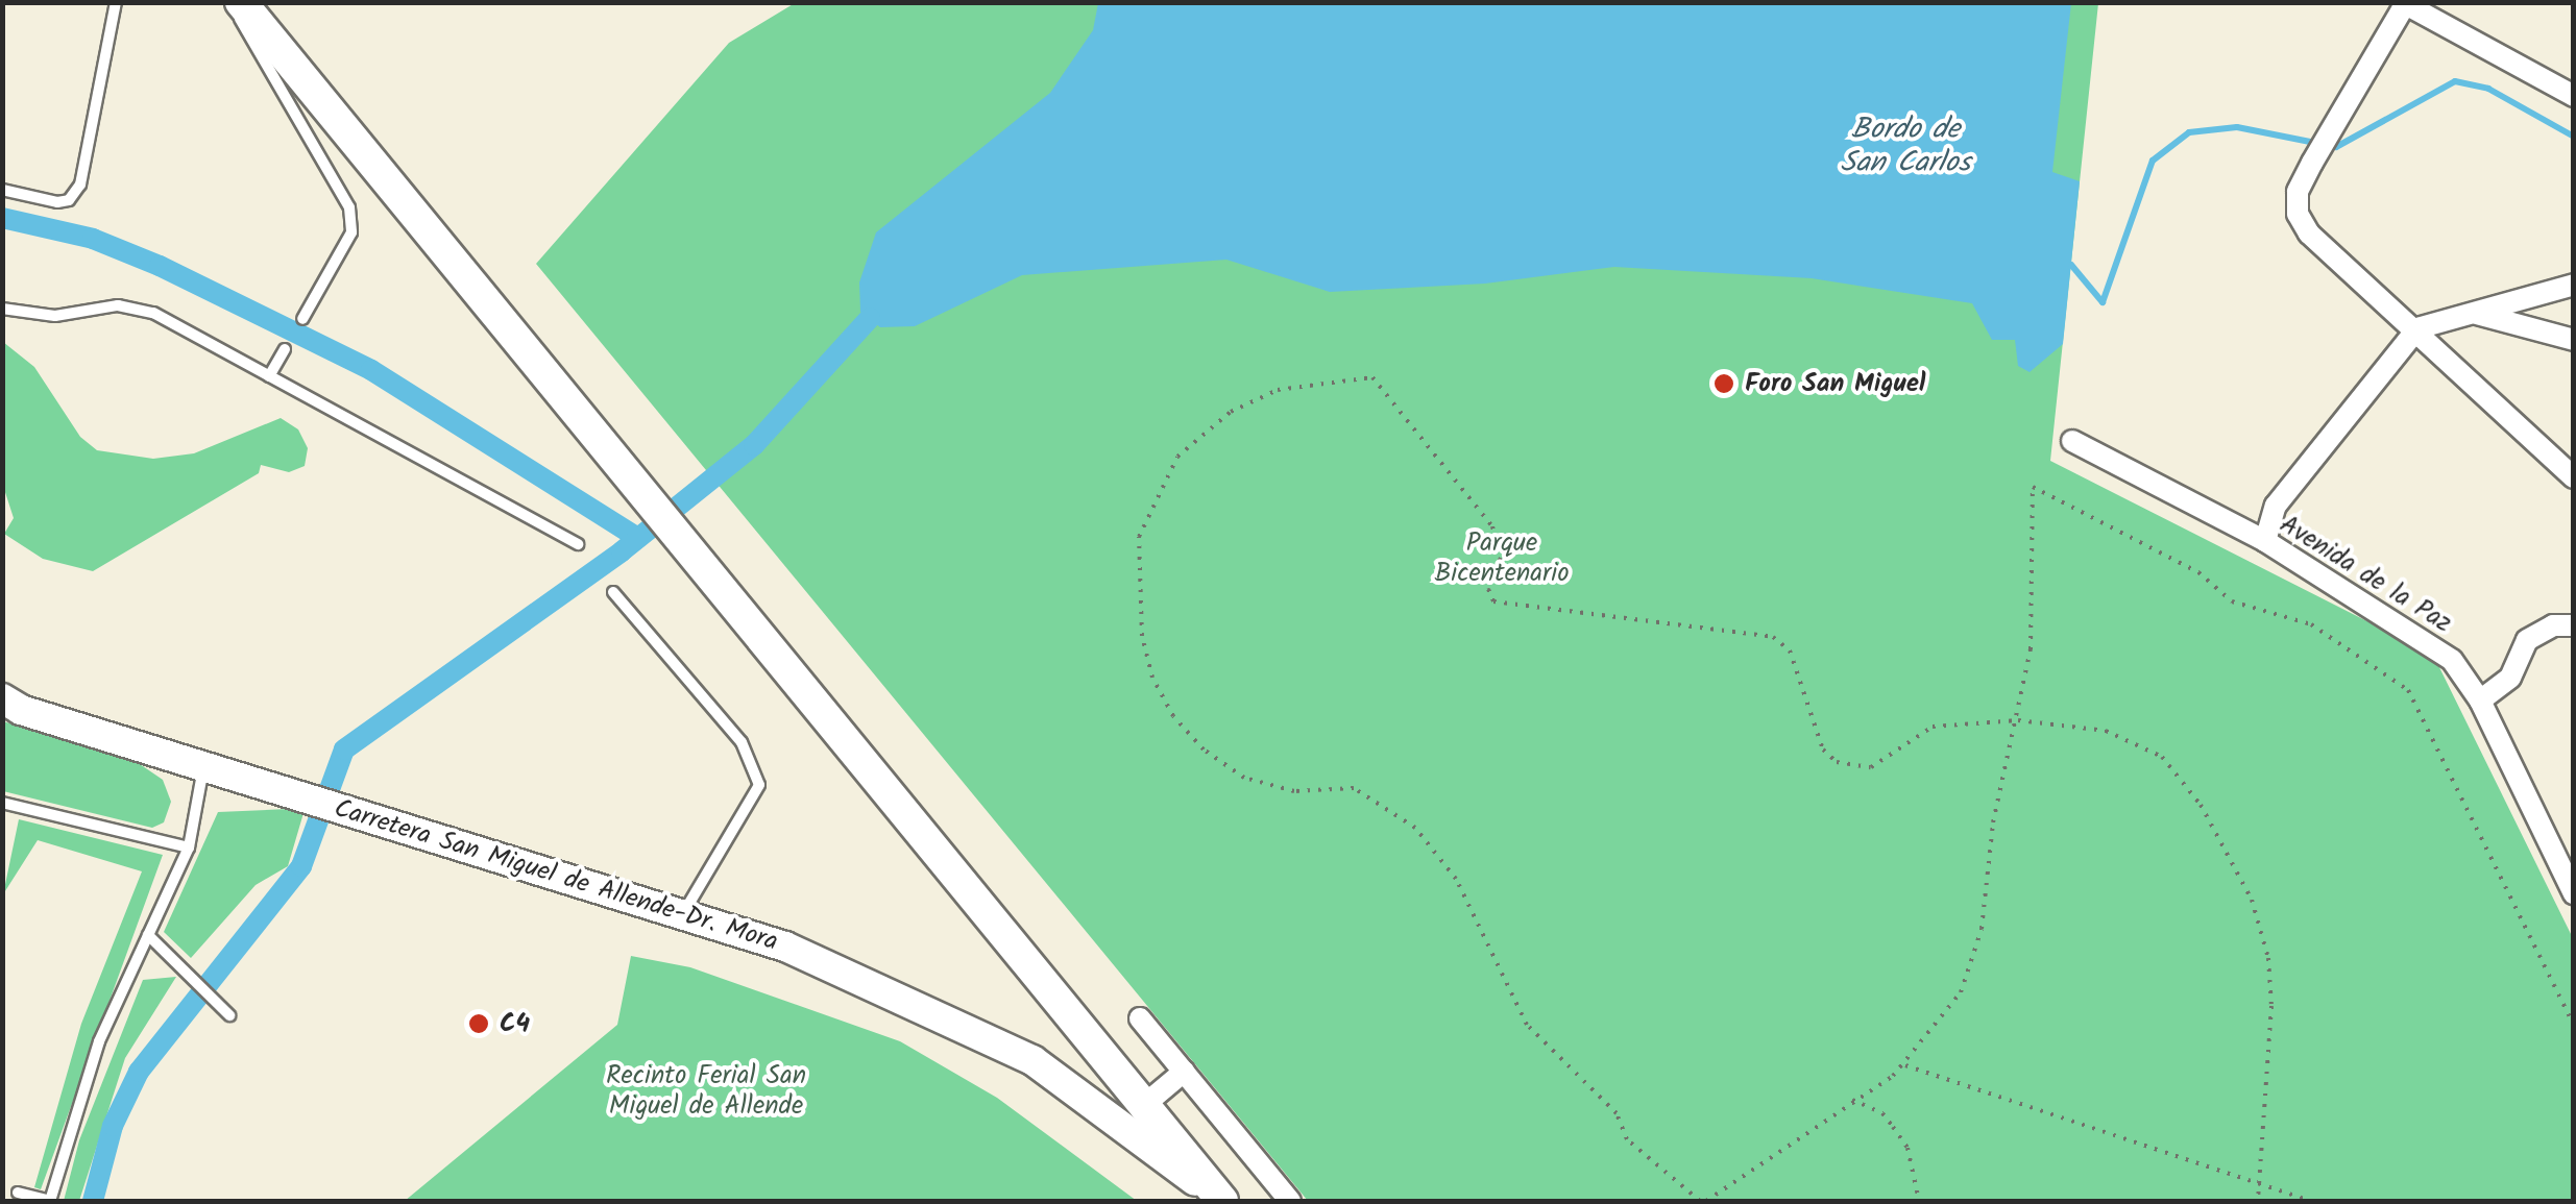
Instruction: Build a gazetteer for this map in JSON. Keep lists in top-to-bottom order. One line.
{"streets":{"main road":["Carretera San Miguel de Allende-Dr. Mora"],"street":["Avenida de la Paz"]},"water":["Bordo de San Carlos"],"parks":["Parque Bicentenario","Recinto Ferial San Miguel de Allende"],"places":["Foro San Miguel","C4"]}
